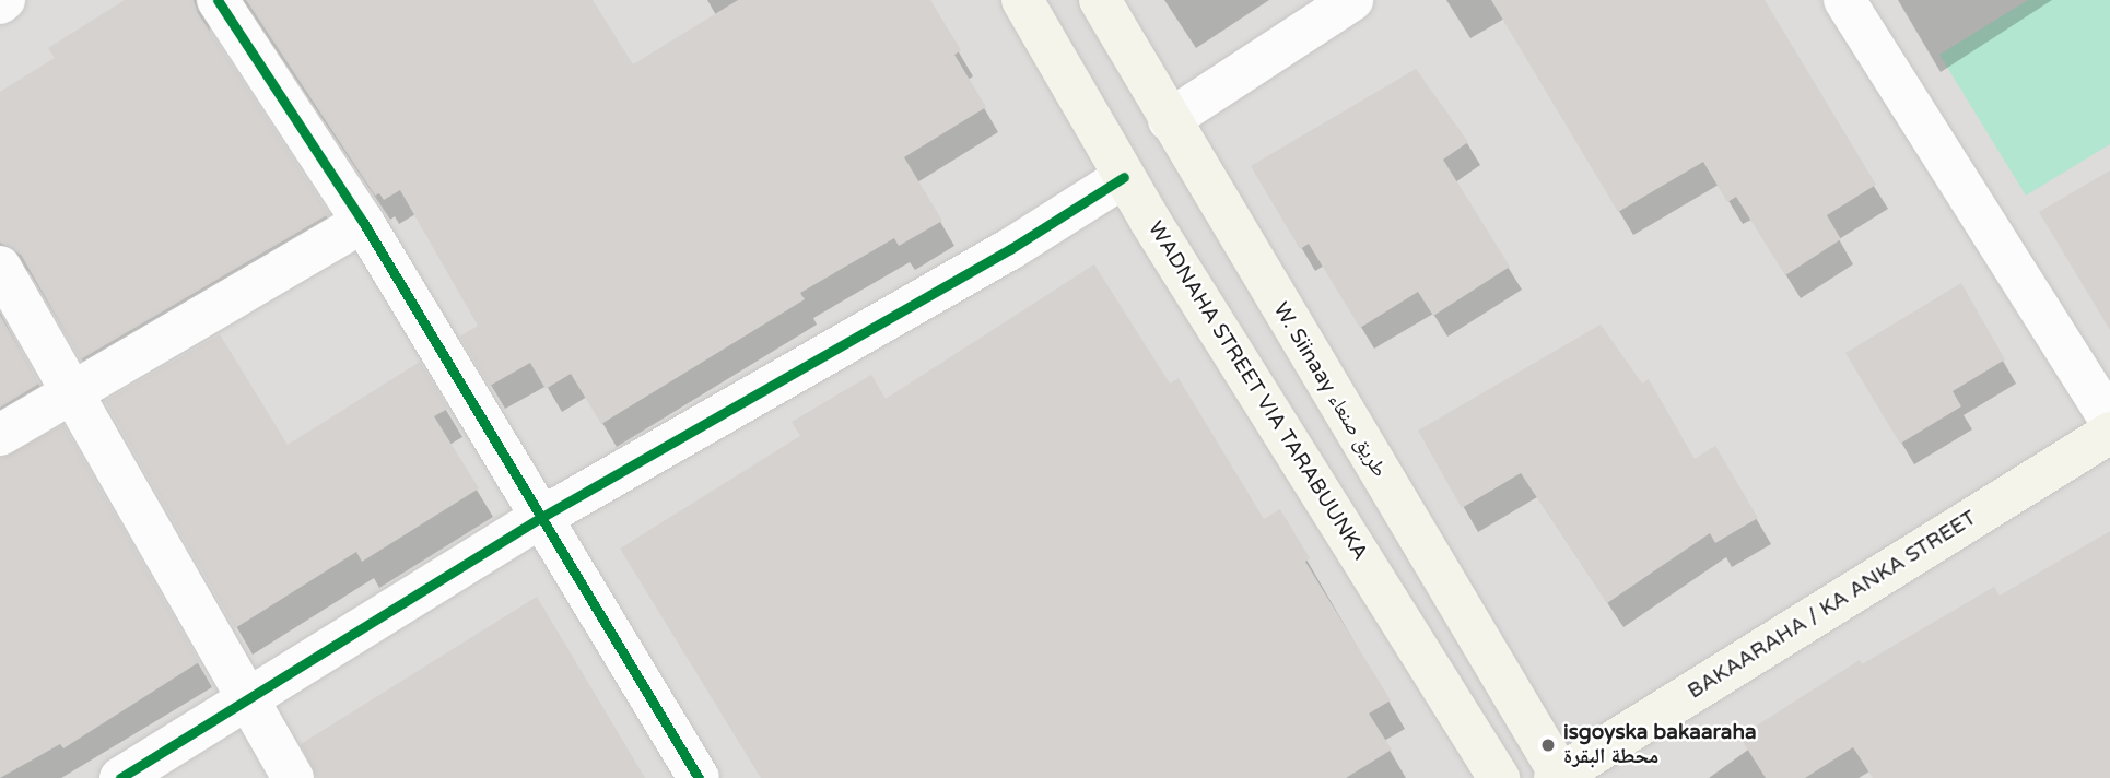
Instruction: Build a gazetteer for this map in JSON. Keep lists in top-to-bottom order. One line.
{"streets":{"main road":["W. Siinaay طريق صنعاء","WADNAHA STREET VIA TARABUUNKA","BAKAARAHA / KA ANKA STREET"]},"crossings":[["W. Siinaay طريق صنعاء","BAKAARAHA / KA ANKA STREET"]],"places":["isgoyska bakaaraha محطة البقرة"]}
